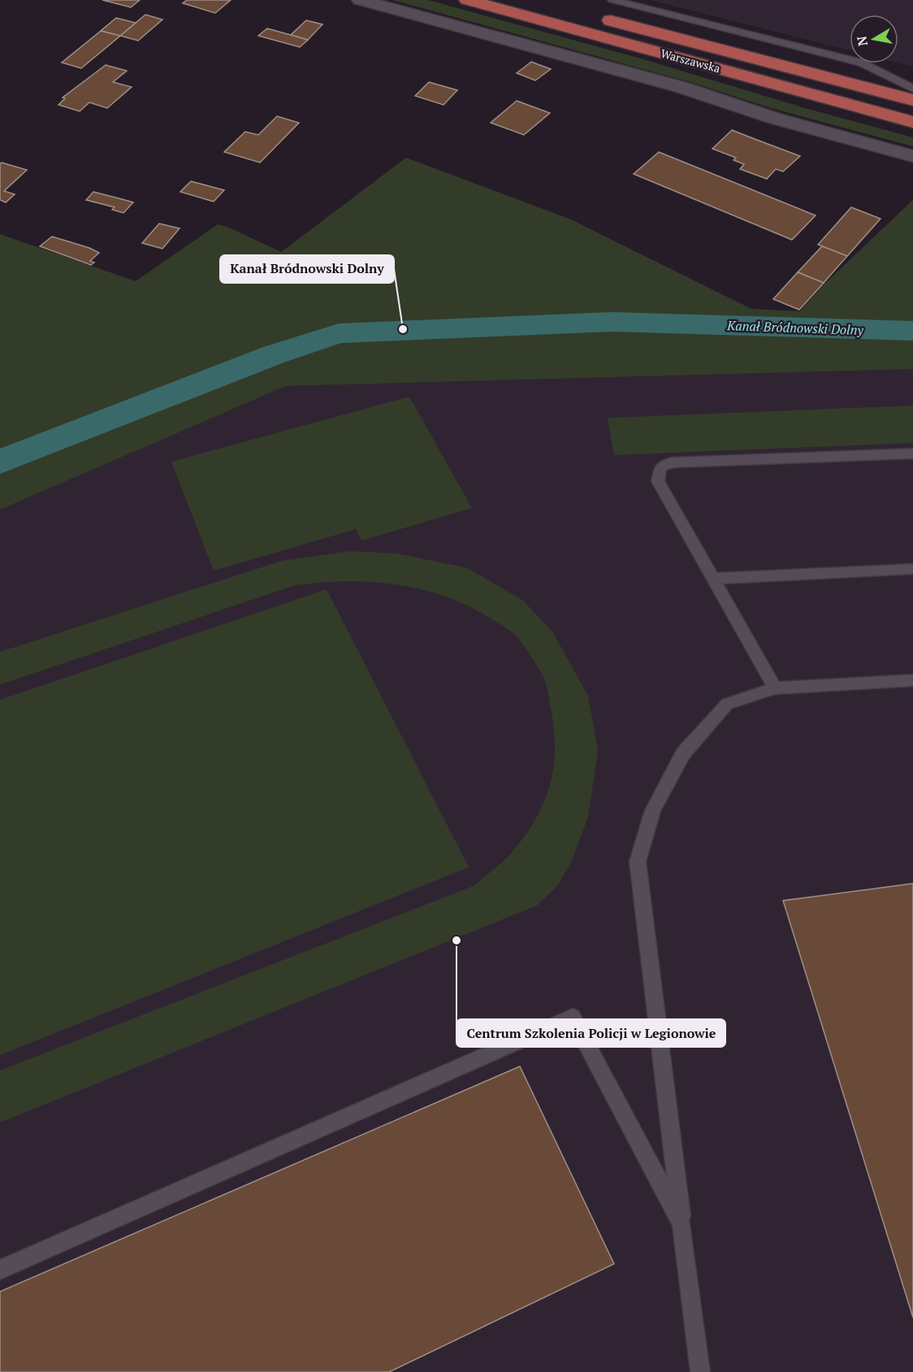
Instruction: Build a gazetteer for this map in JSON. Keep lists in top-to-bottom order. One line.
{"streets":{"main road":["Warszawska"]},"water":["Kanał Bródnowski Dolny"],"places":["Kanał Bródnowski Dolny","Centrum Szkolenia Policji w Legionowie"],"north":"left"}
